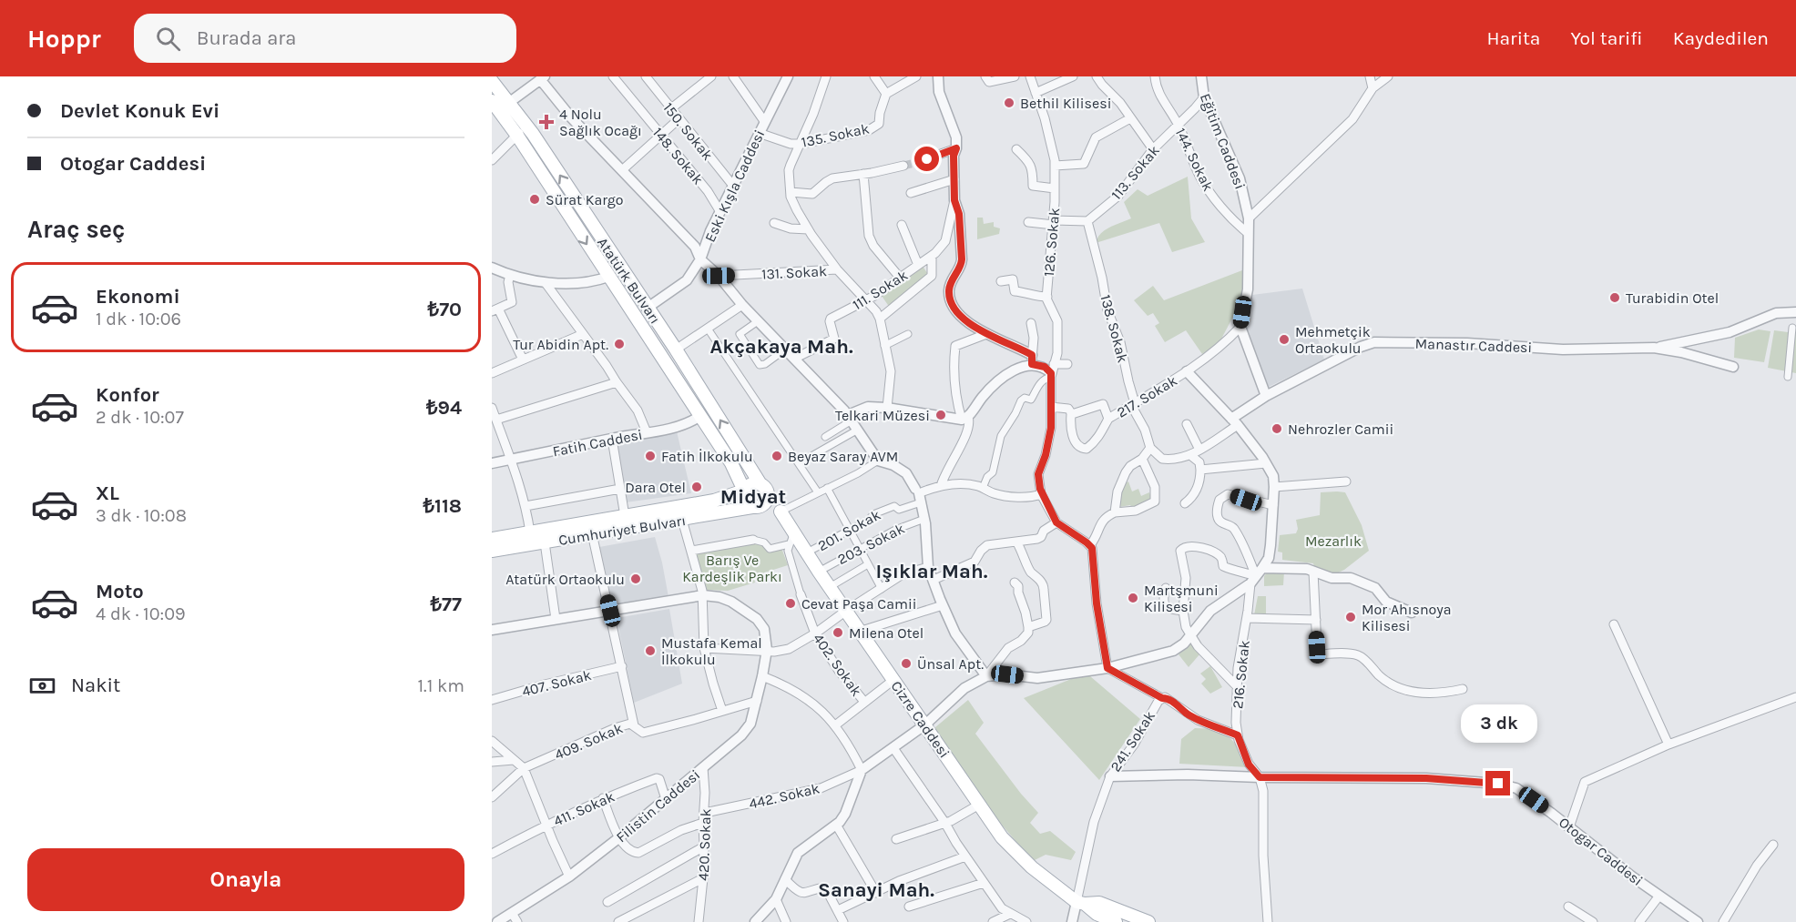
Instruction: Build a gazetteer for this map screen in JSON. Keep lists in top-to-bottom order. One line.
{"streets":{"main road":["Atatürk Bulvarı","Cumhuriyet Bulvarı","Cizre Caddesi"],"street":["150. Sokak","135. Sokak","Eğitim Caddesi","148. Sokak","144. Sokak","113. Sokak","Eski Kışla Caddesi","126. Sokak","131. Sokak","111. Sokak","138. Sokak","Manastır Caddesi","217. Sokak","Fatih Caddesi","201. Sokak","203. Sokak","402. Sokak","216. Sokak","407. Sokak","409. Sokak","241. Sokak","442. Sokak","Filistin Caddesi","411. Sokak","420. Sokak","Otogar Caddesi"]},"crossings":[["150. Sokak","Eski Kışla Caddesi"],["135. Sokak","Eski Kışla Caddesi"],["Eğitim Caddesi","144. Sokak"],["Eğitim Caddesi","113. Sokak"],["Eğitim Caddesi","217. Sokak"],["148. Sokak","Eski Kışla Caddesi"],["144. Sokak","113. Sokak"],["113. Sokak","138. Sokak"],["Eski Kışla Caddesi","Atatürk Bulvarı"],["Atatürk Bulvarı","Fatih Caddesi"],["Atatürk Bulvarı","Cumhuriyet Bulvarı"],["Atatürk Bulvarı","Cizre Caddesi"],["138. Sokak","217. Sokak"],["Cumhuriyet Bulvarı","Cizre Caddesi"],["201. Sokak","Cizre Caddesi"],["203. Sokak","Cizre Caddesi"],["216. Sokak","241. Sokak"],["216. Sokak","Otogar Caddesi"],["Cizre Caddesi","241. Sokak"],["409. Sokak","Filistin Caddesi"],["241. Sokak","Otogar Caddesi"],["442. Sokak","420. Sokak"],["Filistin Caddesi","411. Sokak"],["Filistin Caddesi","420. Sokak"]],"districts":["Akçakaya Mah.","Midyat","Işıklar Mah.","Sanayi Mah."],"parks":["Mezarlık","Barış Ve Kardeşlik Parkı"],"places":{"other":["Bethil Kilisesi","Sürat Kargo","Turabidin Otel","Mehmetçik Ortaokulu","Tur Abidin Apt.","Telkari Müzesi","Nehrozler Camii","Fatih İlkokulu","Beyaz Saray AVM","Dara Otel","Atatürk Ortaokulu","Martşmuni Kilisesi","Cevat Paşa Camii","Mor Ahısnoya Kilisesi","Milena Otel","Mustafa Kemal İlkokulu","Ünsal Apt."],"health":["4 Nolu Sağlık Ocağı"]},"page":{"header":"Hoppr","search":"Burada ara","nav":["Harita","Yol tarifi","Kaydedilen"],"banner":["Devlet Konuk Evi","Otogar Caddesi"],"heading":"Araç seç","list":[{"name":"Ekonomi","note":"1 dk · 10:06","value":"₺70"},{"name":"Konfor","note":"2 dk · 10:07","value":"₺94"},{"name":"XL","note":"3 dk · 10:08","value":"₺118"},{"name":"Moto","note":"4 dk · 10:09","value":"₺77"}],"pay":["Nakit","1.1 km"],"bubble":"3 dk","buttons":"Onayla"}}
